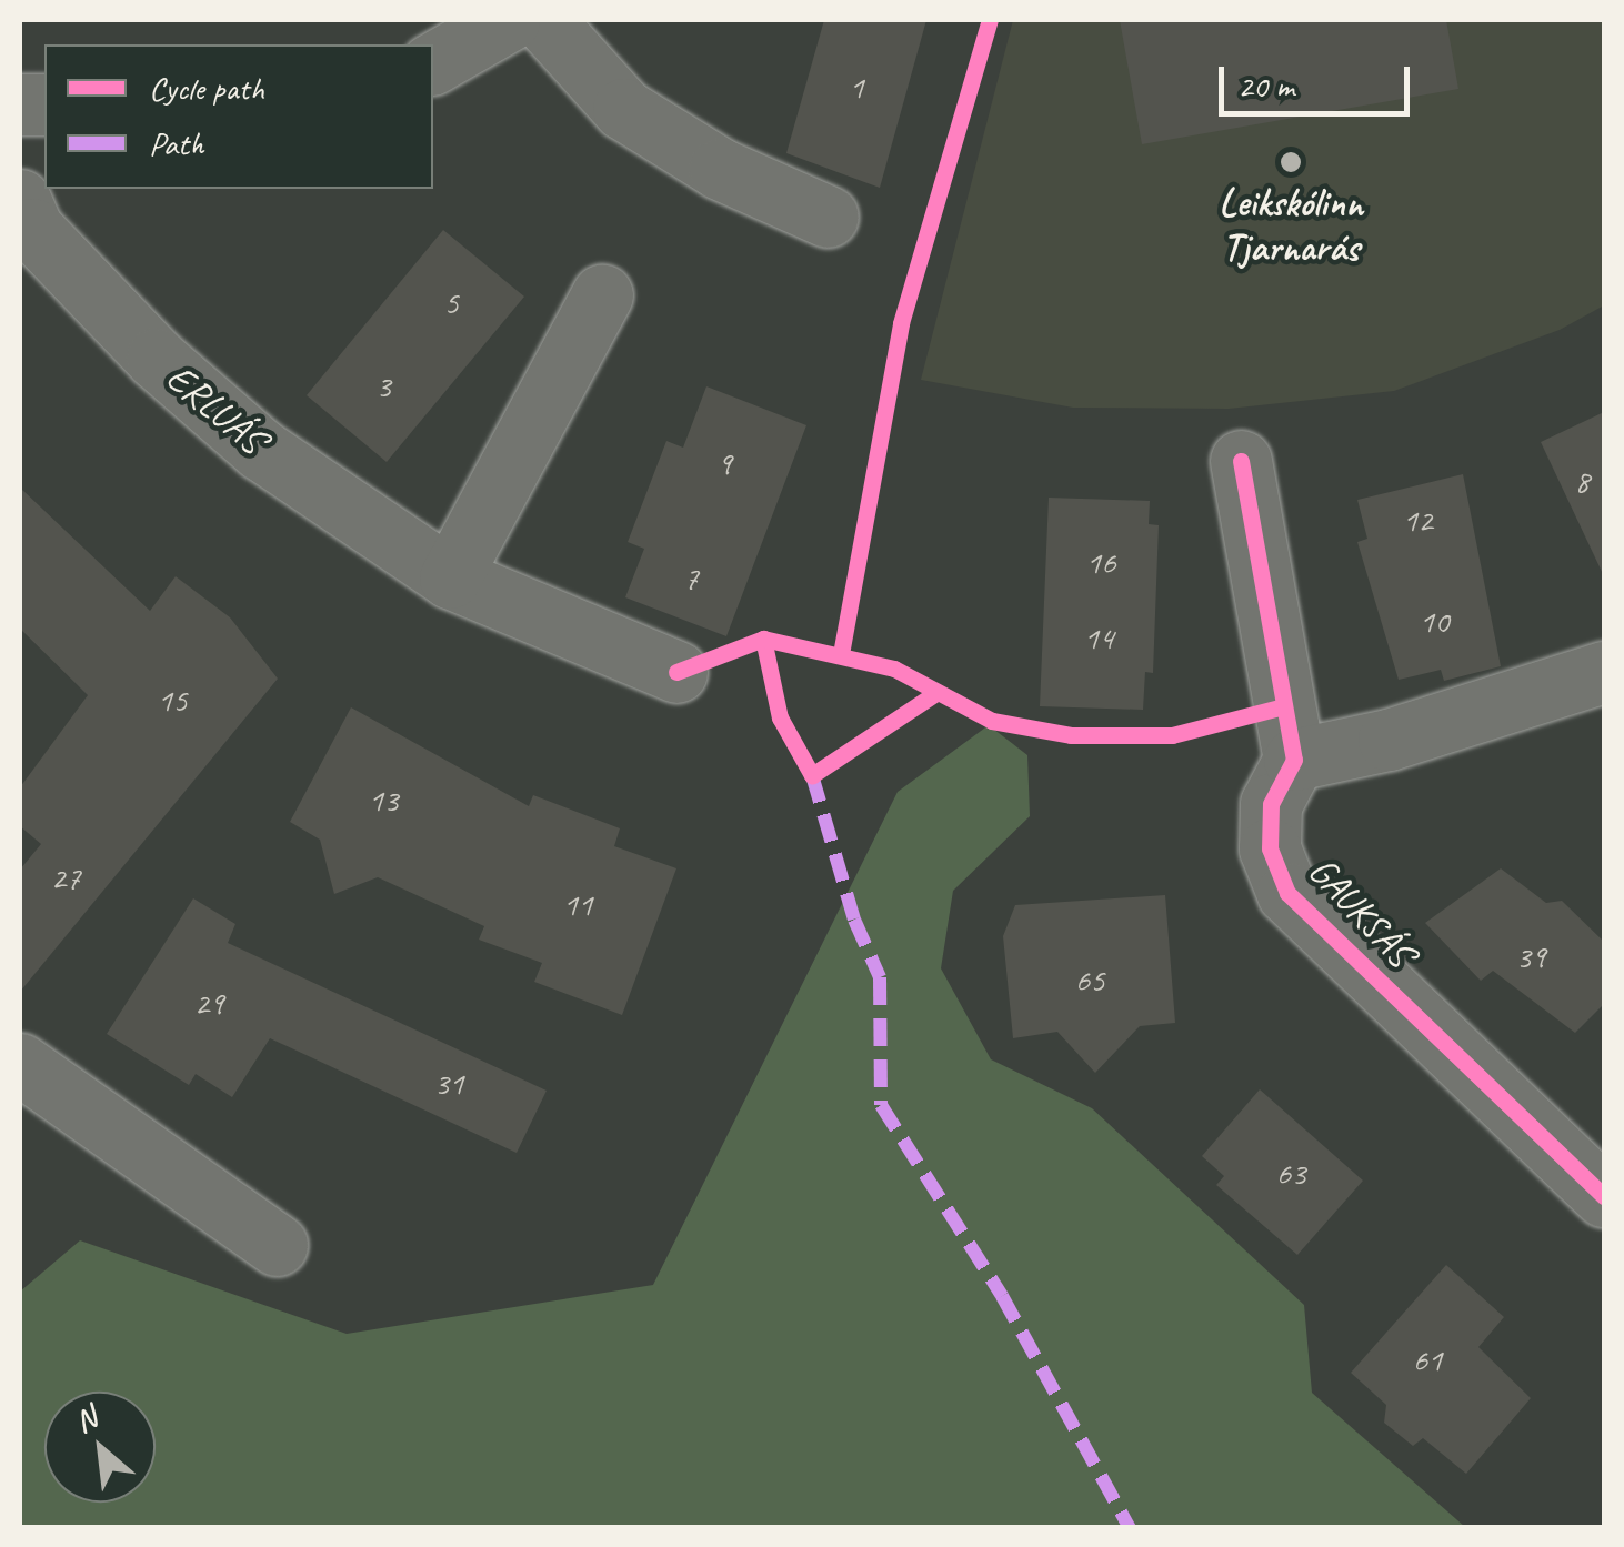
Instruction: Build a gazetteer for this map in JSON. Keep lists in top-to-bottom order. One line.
{"streets":{"street":["ERLUÁS","GAUKSÁS"]},"places":["Leikskólinn Tjarnarás"],"house_numbers":["1","5","3","9","8","12","16","7","10","14","15","13","27","11","39","65","29","31","63","61"],"legend":["Cycle path","Path"],"scale_bar":"20 m","north":"top left"}
